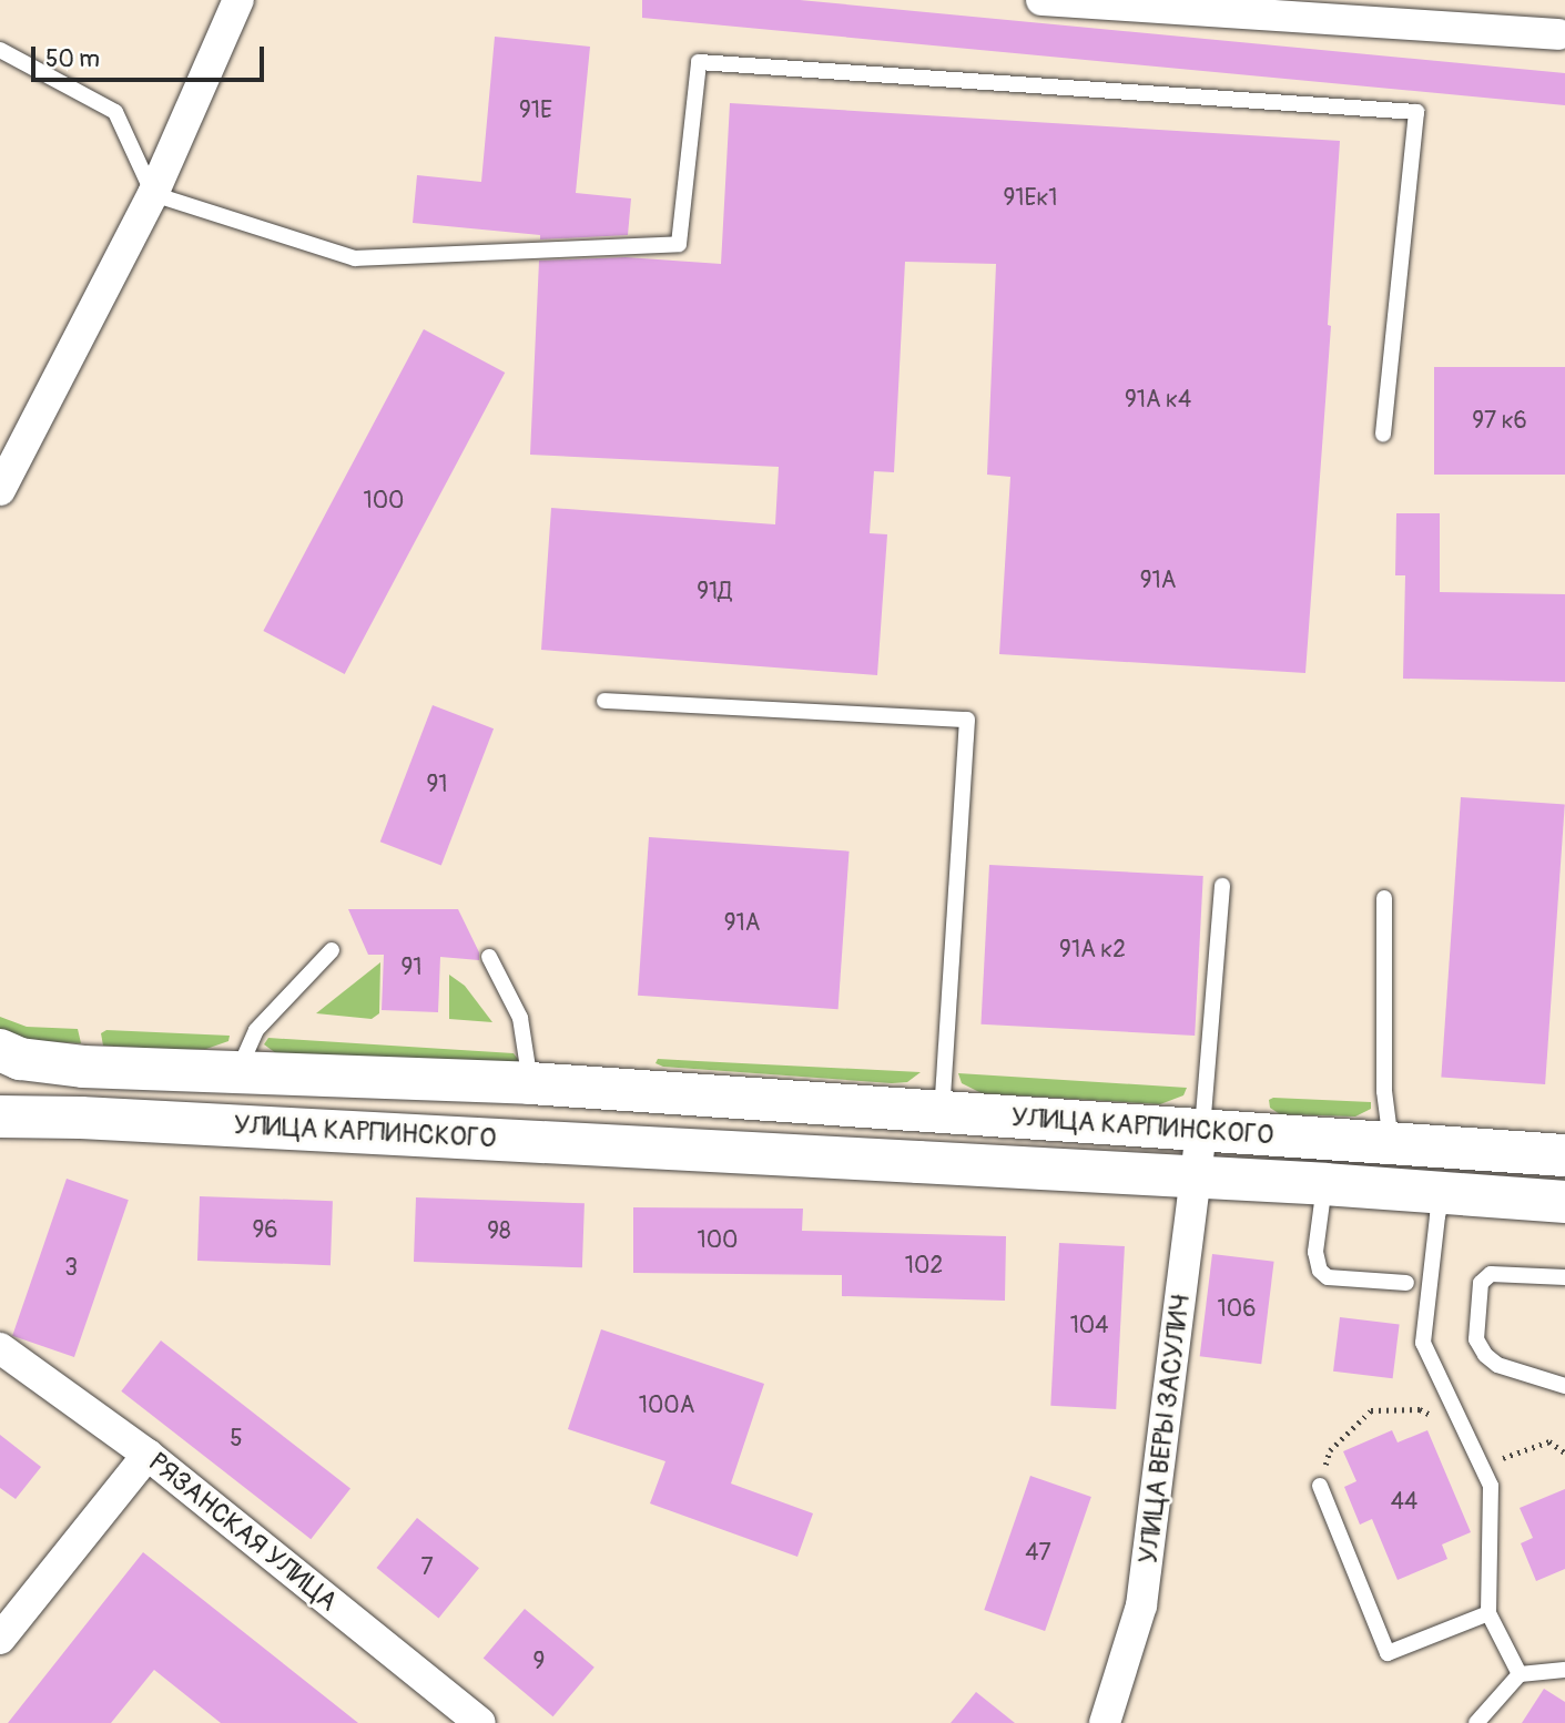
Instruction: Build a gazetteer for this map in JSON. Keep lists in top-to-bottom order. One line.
{"streets":{"main road":["УЛИЦА КАРПИНСКОГО"],"street":["УЛИЦА ВЕРЫ ЗАСУЛИЧ","РЯЗАНСКАЯ УЛИЦА"]},"crossings":[["УЛИЦА КАРПИНСКОГО","УЛИЦА ВЕРЫ ЗАСУЛИЧ"]],"house_numbers":["91Е","91Ек1","91А к4","97 к6","100","91А","91Д","91","91А","91А к2","91","96","98","100","102","3","106","104","100А","5","44","47","7","9"],"scale_bar":"50 m"}
